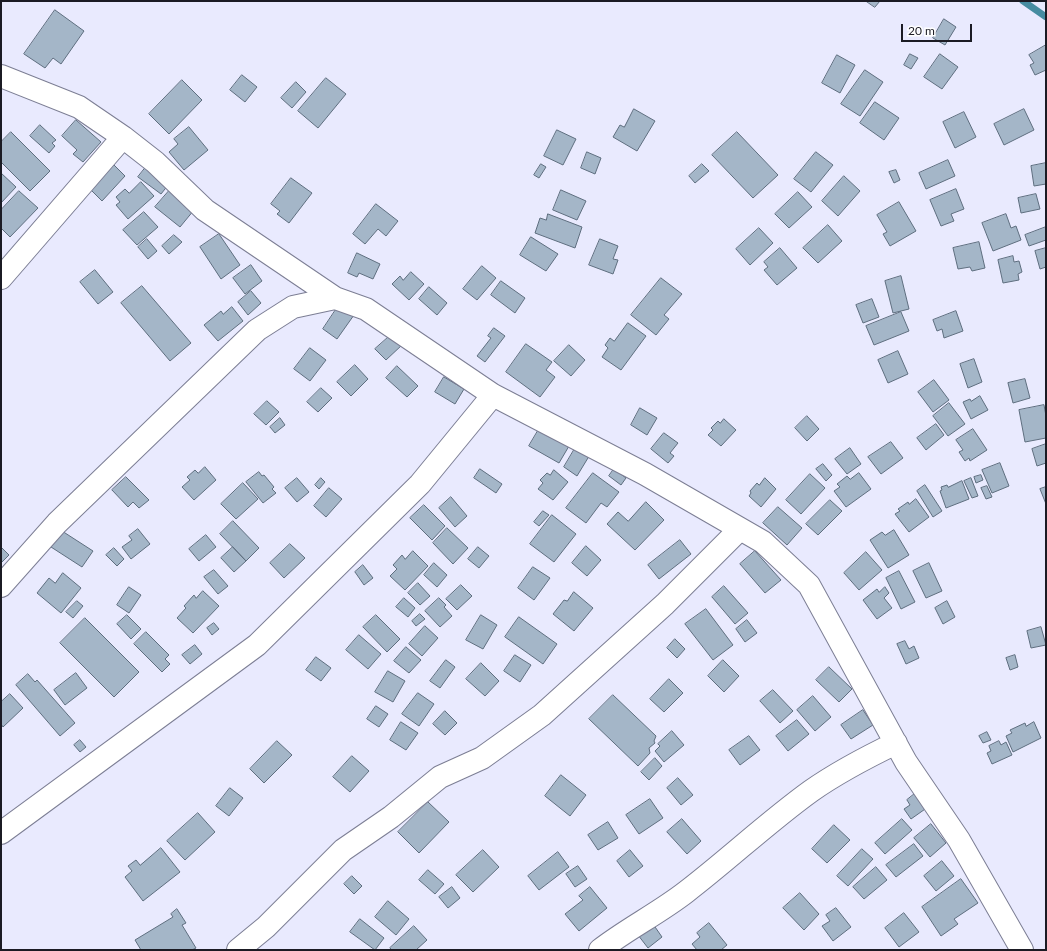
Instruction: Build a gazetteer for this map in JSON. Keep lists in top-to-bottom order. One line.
{"scale_bar":"20 m"}
